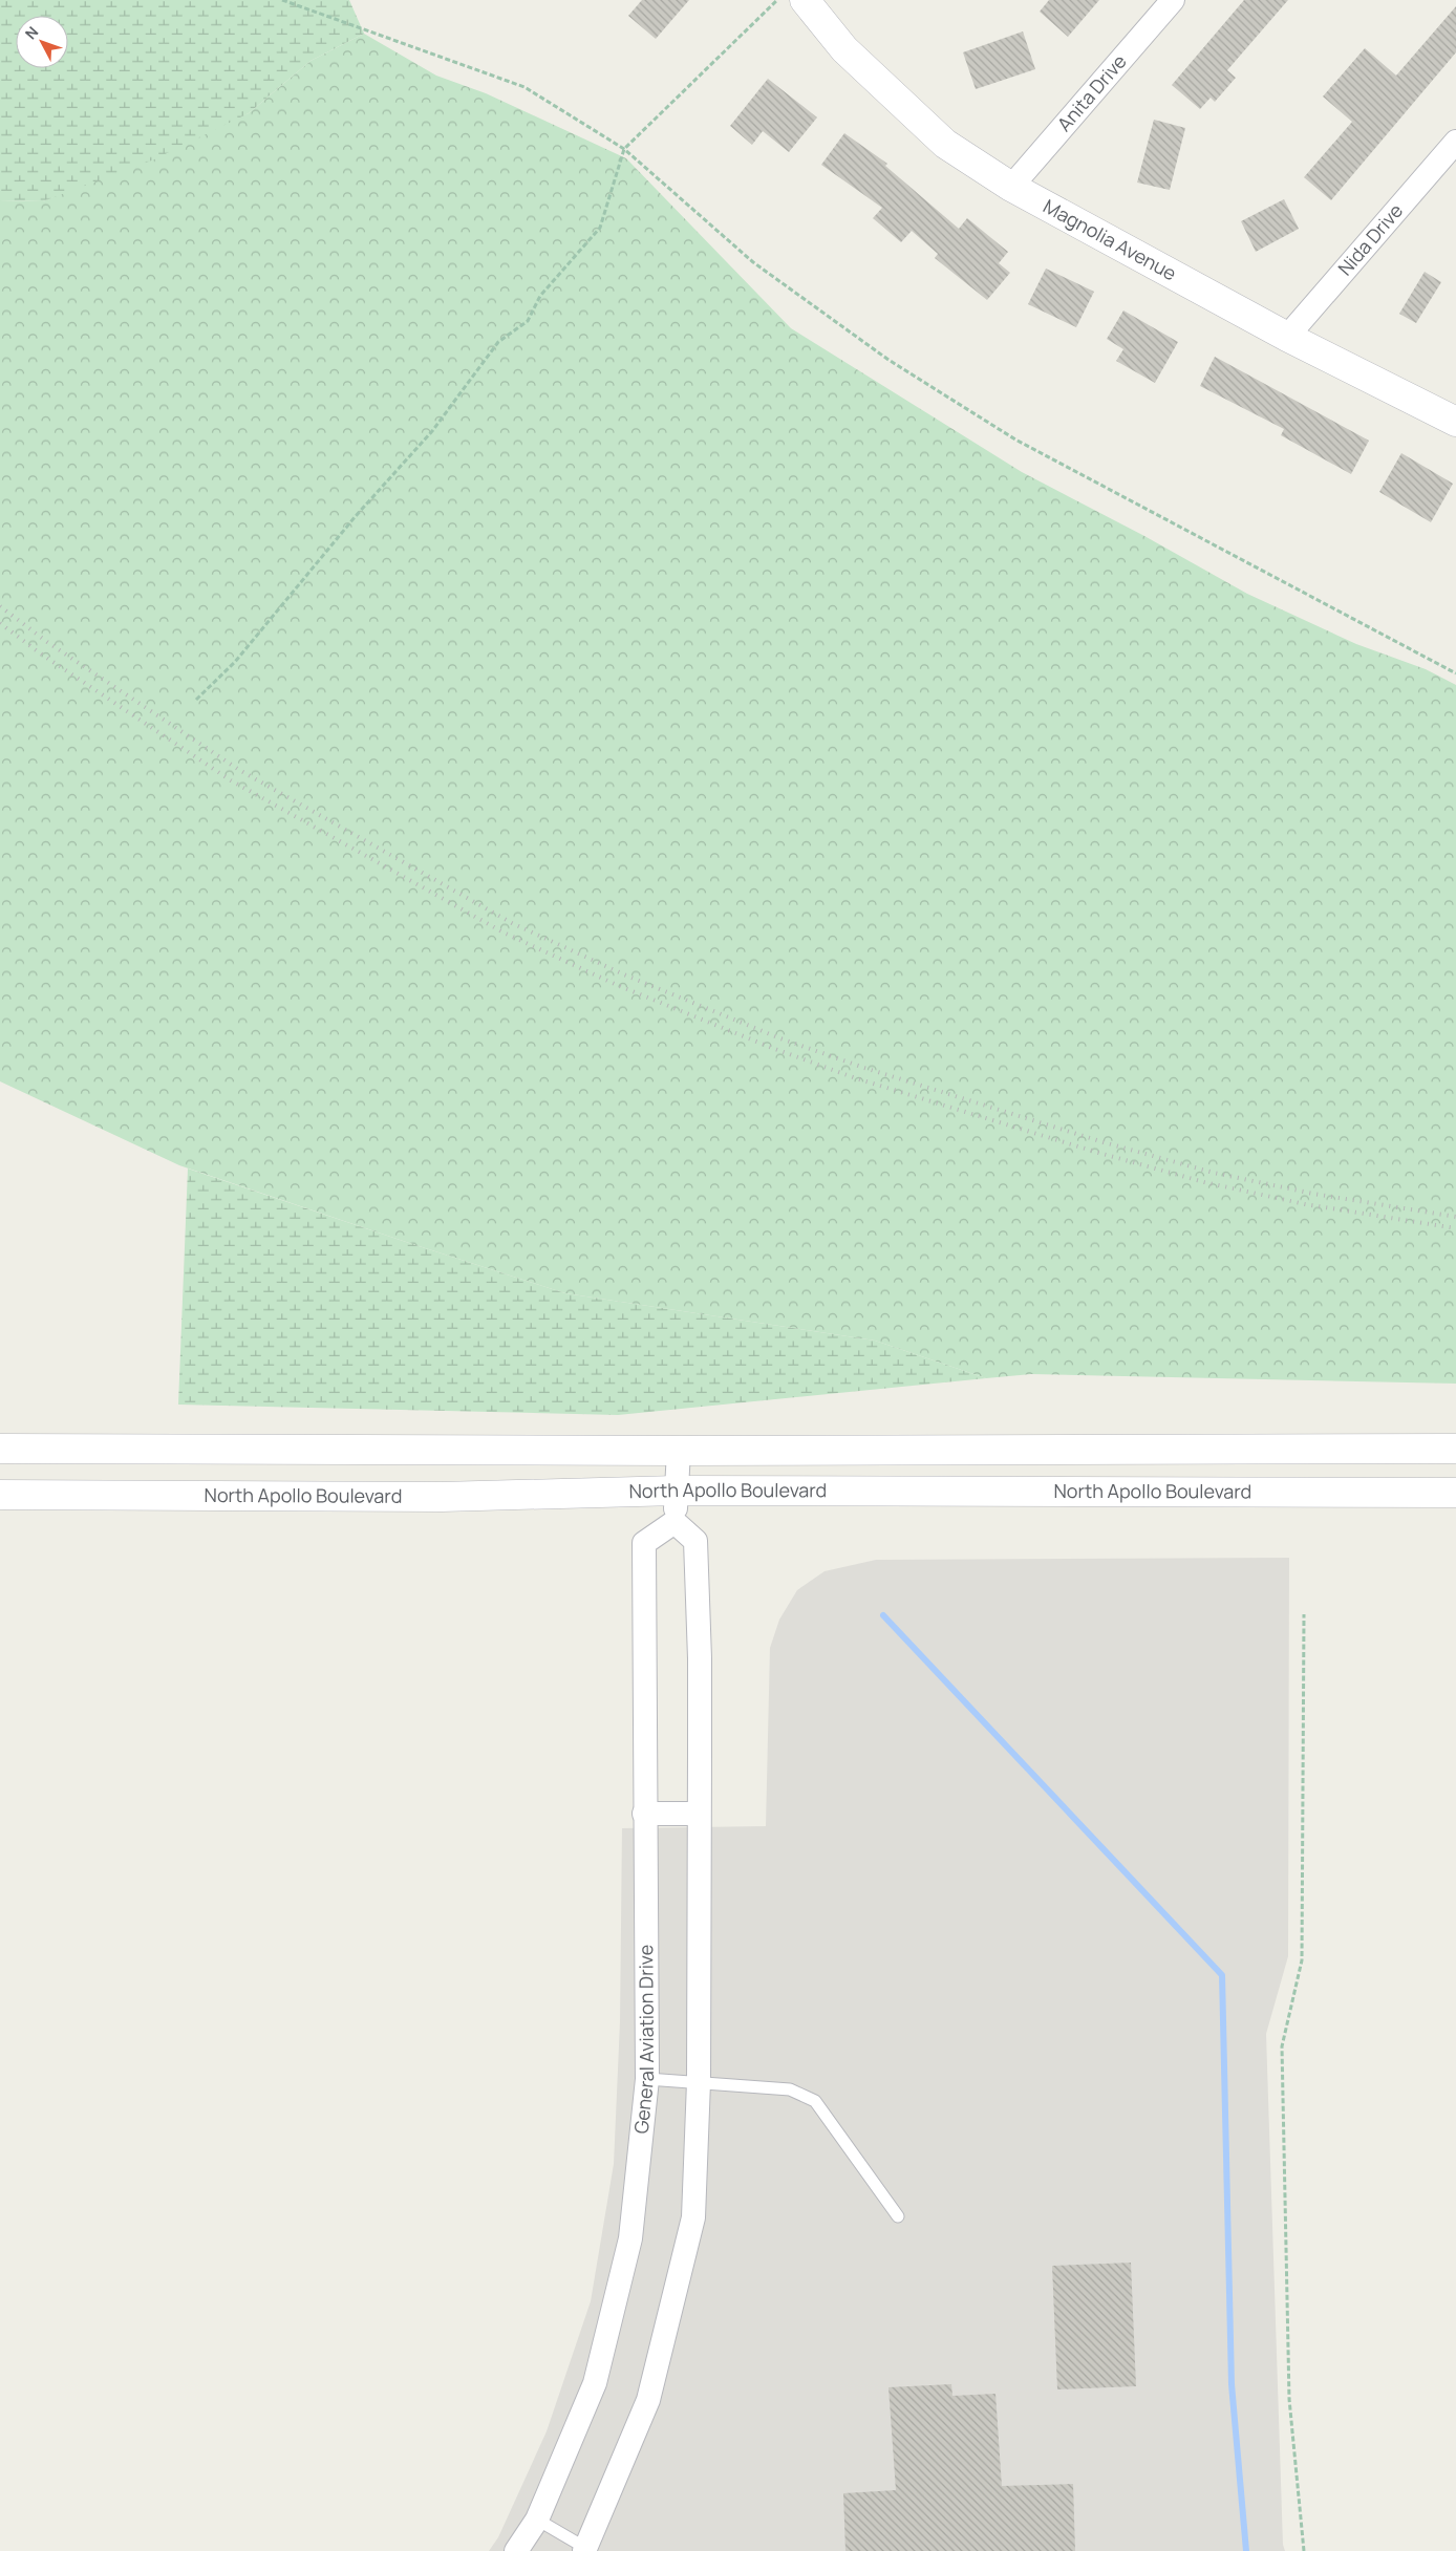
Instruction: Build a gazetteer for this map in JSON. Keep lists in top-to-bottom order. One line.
{"streets":{"street":["Anita Drive","Magnolia Avenue","Nida Drive","North Apollo Boulevard","General Aviation Drive"]},"crossings":[["Anita Drive","Magnolia Avenue"],["Magnolia Avenue","Nida Drive"]],"north":"top left"}
